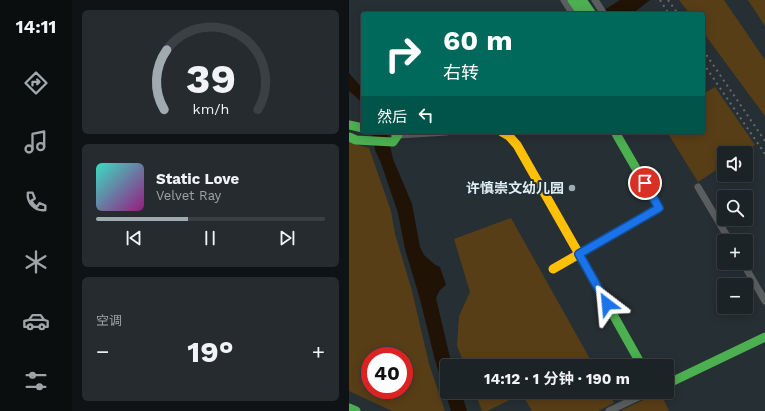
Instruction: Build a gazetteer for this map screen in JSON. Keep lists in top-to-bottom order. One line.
{"places":["许慎崇文幼儿园"],"page":{"tabs":"14:11","turn":["60 m","右转"],"then":"然后","map_buttons":["+","−"],"song":["Static Love","Velvet Ray"],"tile":"空调","heat":["−","19°","+"],"limit":"40","trip":"14:12 · 1 分钟 · 190 m","gauge":["39","km/h"]}}
